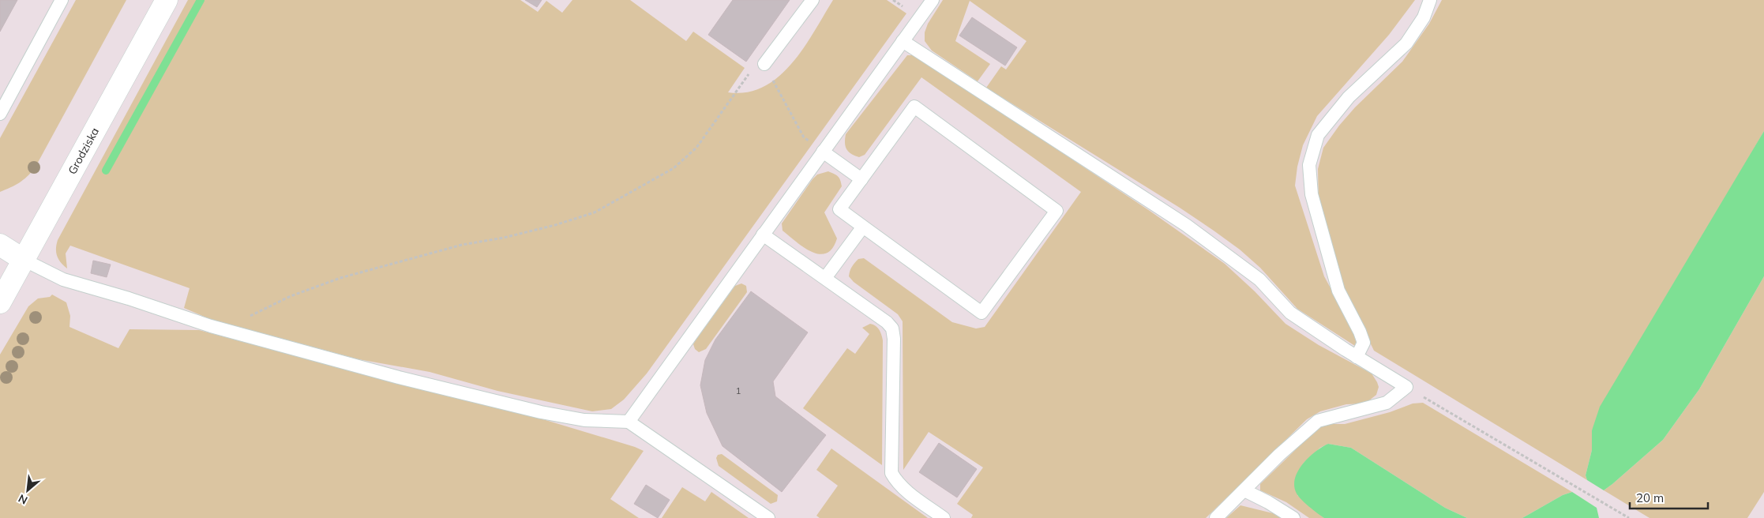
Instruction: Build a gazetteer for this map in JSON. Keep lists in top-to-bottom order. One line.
{"streets":{"main road":["Grodziska"]},"house_numbers":["1"],"scale_bar":"20 m","north":"bottom left"}
